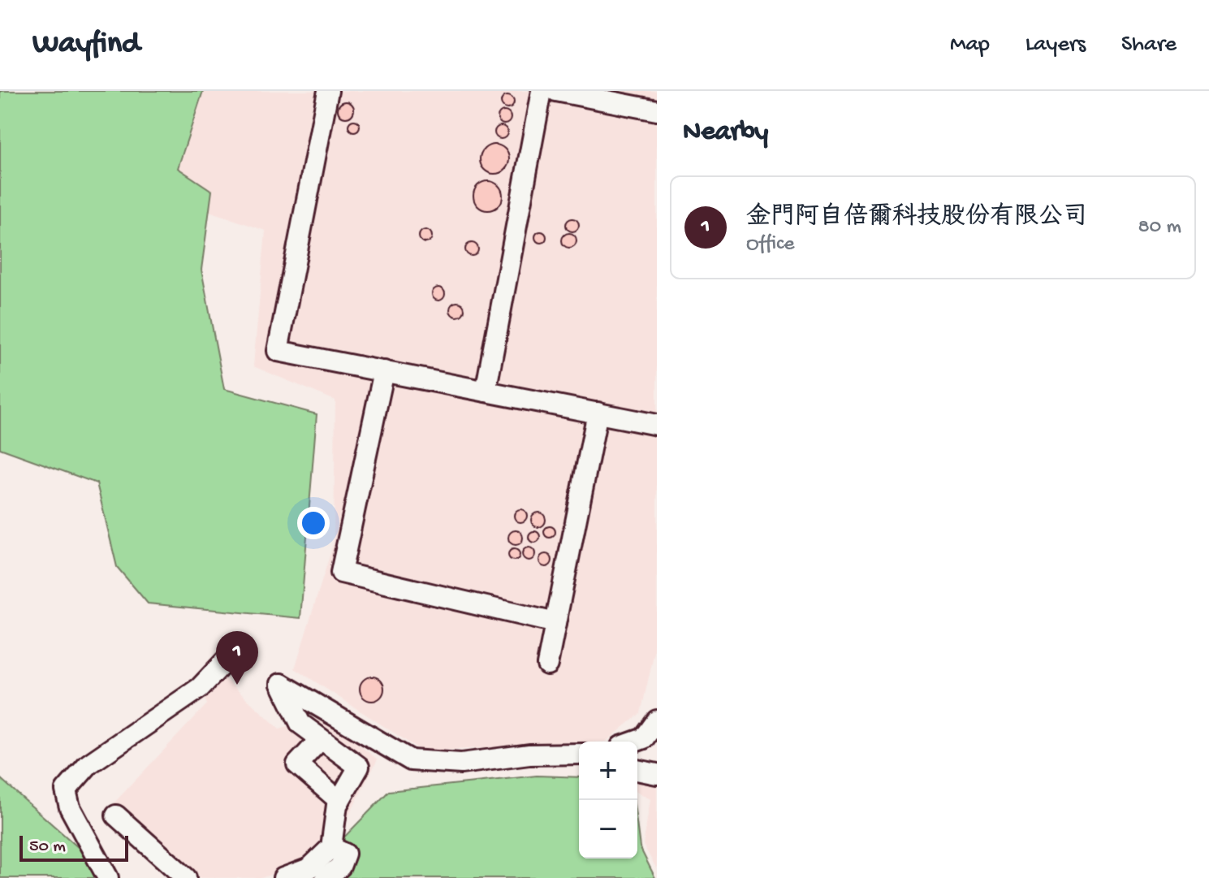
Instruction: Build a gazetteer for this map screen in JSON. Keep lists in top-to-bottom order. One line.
{"scale_bar":"50 m","page":{"header":"Wayfind","nav":["Map","Layers","Share"],"heading":"Nearby","list":[{"mark":"1","name":"金門阿自倍爾科技股份有限公司","note":"Office","value":"80 m"}],"pins":"1","map_buttons":["+","−"],"scale":"50 m"}}
